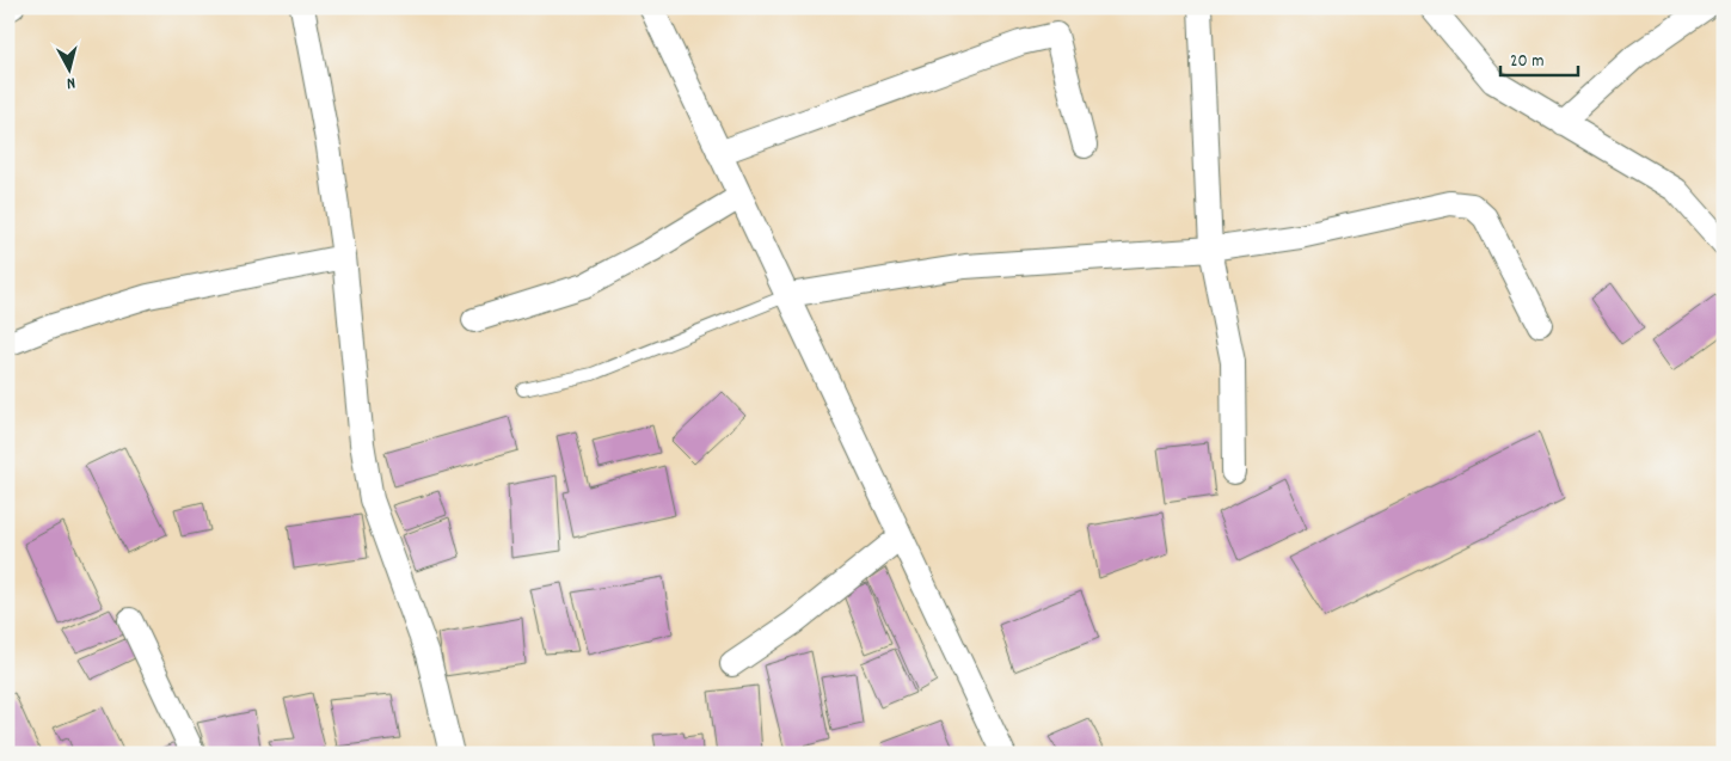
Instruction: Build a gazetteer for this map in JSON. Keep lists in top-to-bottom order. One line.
{"scale_bar":"20 m","north":"bottom"}
